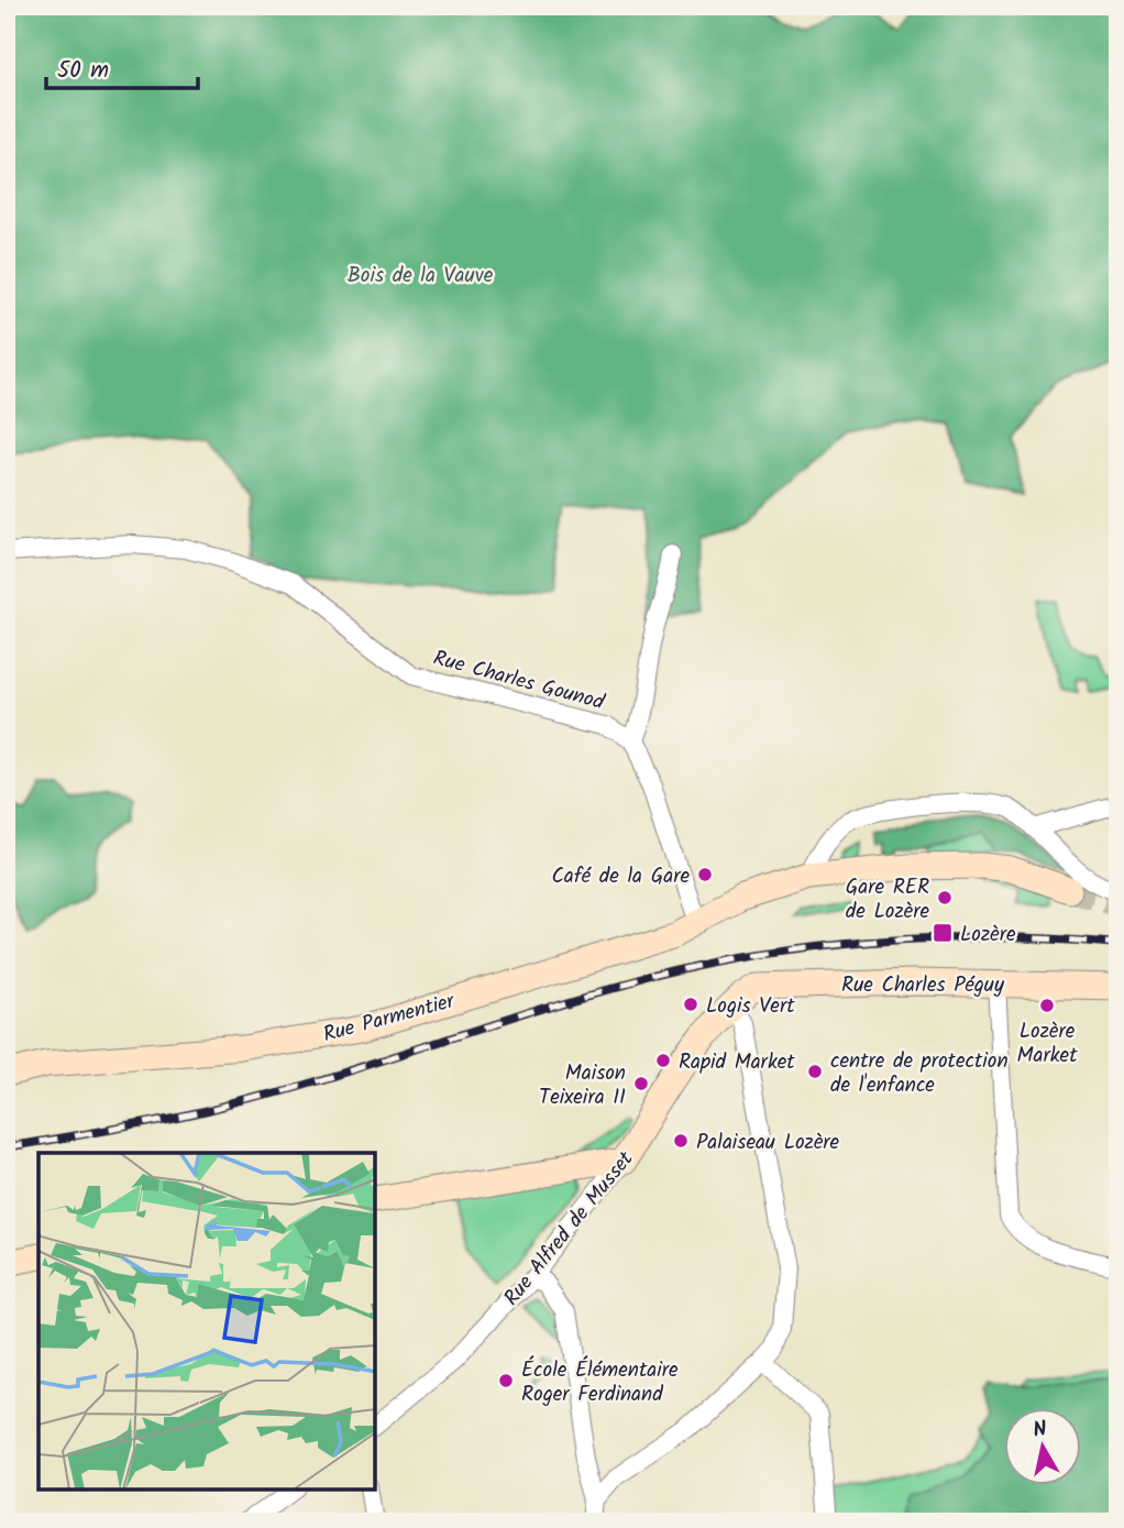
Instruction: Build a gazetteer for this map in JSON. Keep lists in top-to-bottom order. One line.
{"streets":{"street":["Rue Charles Gounod","Rue Charles Péguy","Rue Parmentier","Rue Alfred de Musset"]},"crossings":[["Rue Charles Péguy","Rue Alfred de Musset"]],"parks":["Bois de la Vauve"],"places":{"other":["Café de la Gare","Gare RER de Lozère","Logis Vert","Lozère Market","Rapid Market","centre de protection de l'enfance","Maison Teixeira II","Palaiseau Lozère","École Élémentaire Roger Ferdinand"],"transit":["Lozère"]},"scale_bar":"50 m","north":"top"}
